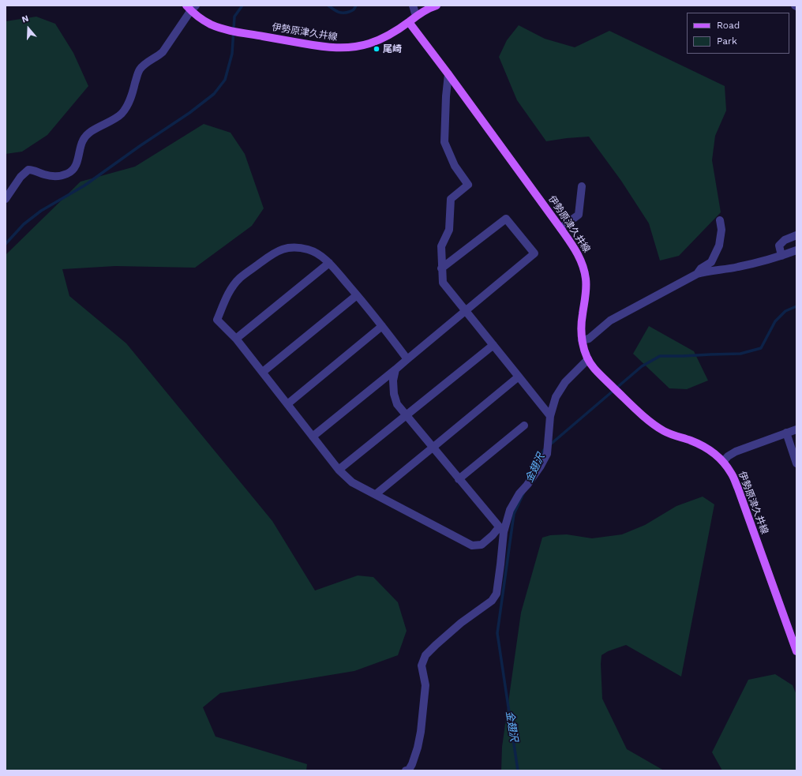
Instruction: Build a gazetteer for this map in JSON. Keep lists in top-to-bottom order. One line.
{"streets":{"main road":["伊勢原津久井線"]},"water":["金翅沢"],"places":["尾崎"],"legend":["Road","Park"],"north":"top"}
